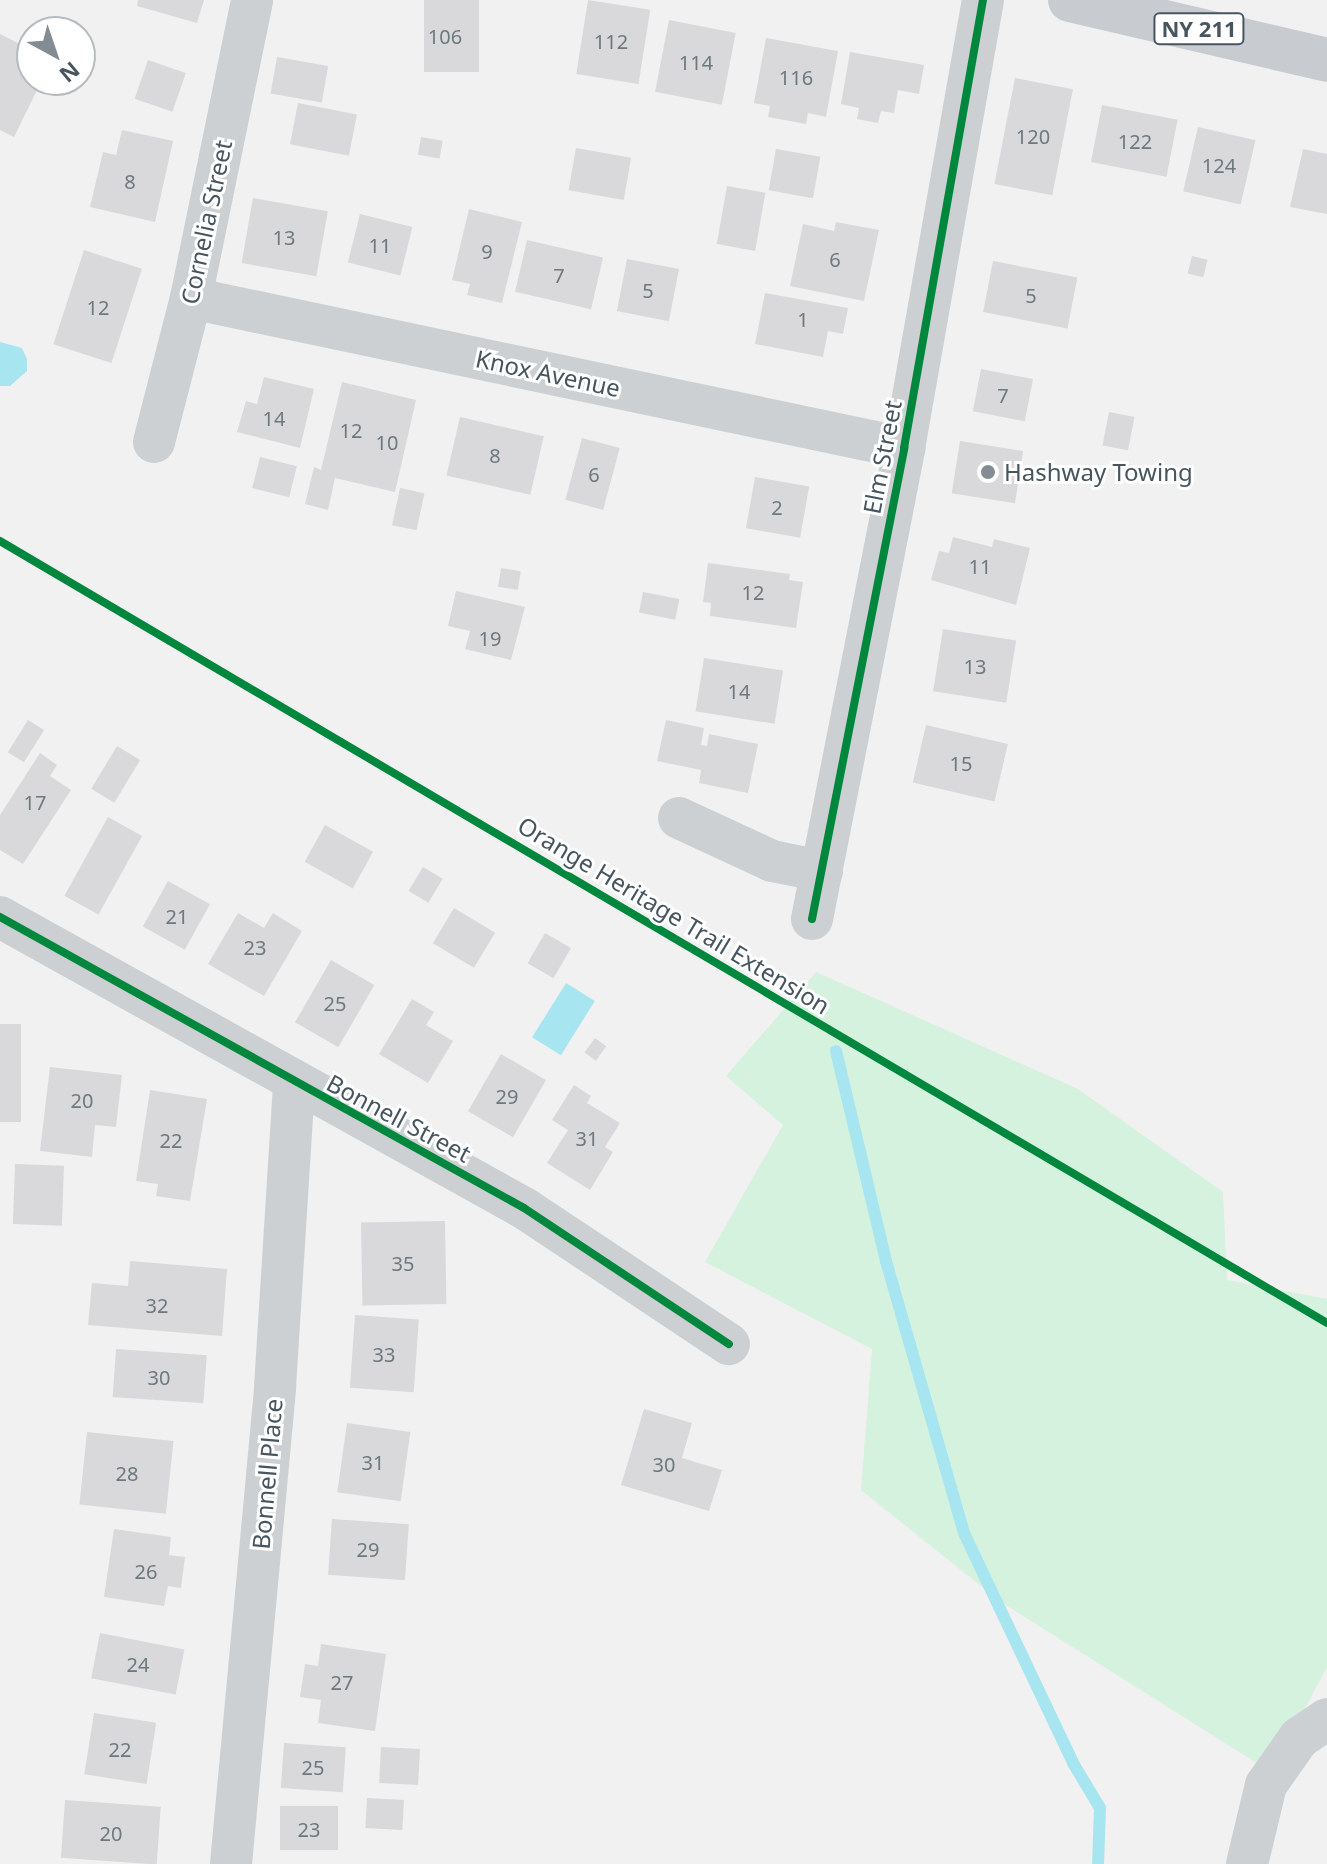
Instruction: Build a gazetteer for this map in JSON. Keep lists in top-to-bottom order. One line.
{"streets":{"main road":["NY 211"],"street":["Cornelia Street","Knox Avenue","Elm Street","Bonnell Street","Bonnell Place"],"cycle path":["Orange Heritage Trail Extension"]},"crossings":[["Cornelia Street","Knox Avenue"],["Knox Avenue","Elm Street"],["Bonnell Street","Bonnell Place"]],"places":["Hashway Towing"],"house_numbers":["106","112","114","116","120","122","124","8","13","11","9","6","7","5","5","12","1","7","14","12","10","8","6","2","11","12","19","13","14","15","17","21","23","25","29","20","31","22","35","32","33","30","31","30","28","29","26","24","27","22","25","23","20"],"north":"bottom right"}
